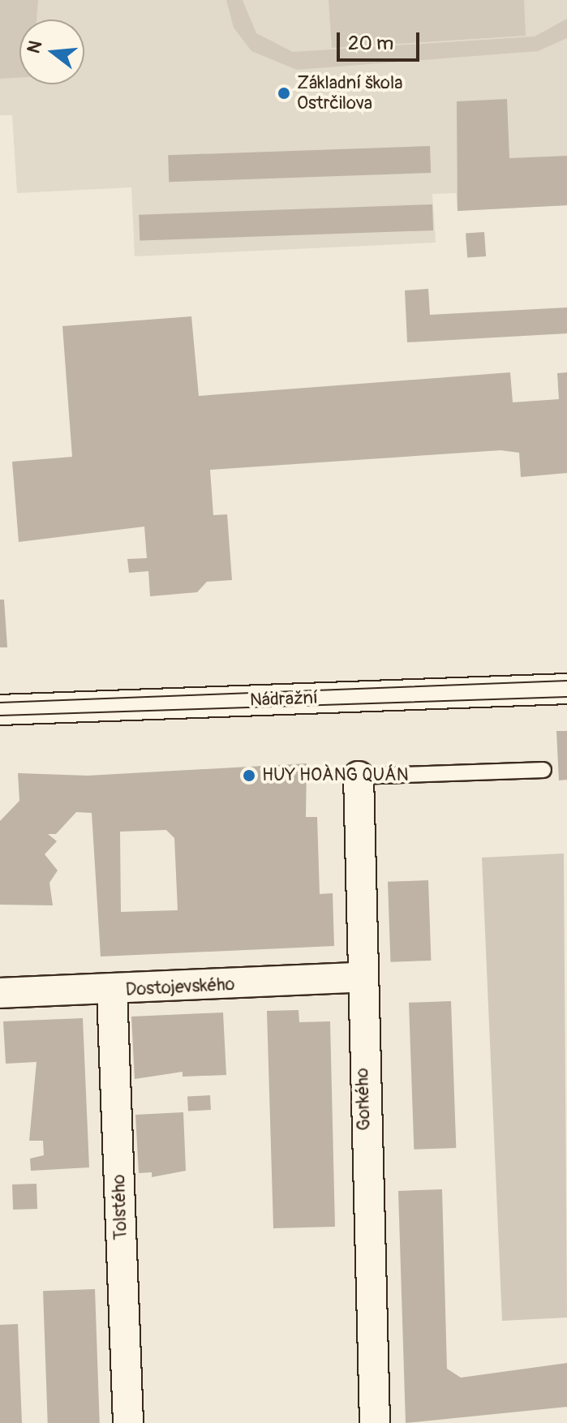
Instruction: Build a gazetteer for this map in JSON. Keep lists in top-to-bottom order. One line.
{"streets":{"street":["Nádražní","Dostojevského","Gorkého","Tolstého"]},"crossings":[["Dostojevského","Gorkého"],["Dostojevského","Tolstého"]],"places":["Základní škola Ostrčilova","HUY HOÀNG QUÁN"],"scale_bar":"20 m","north":"left"}
